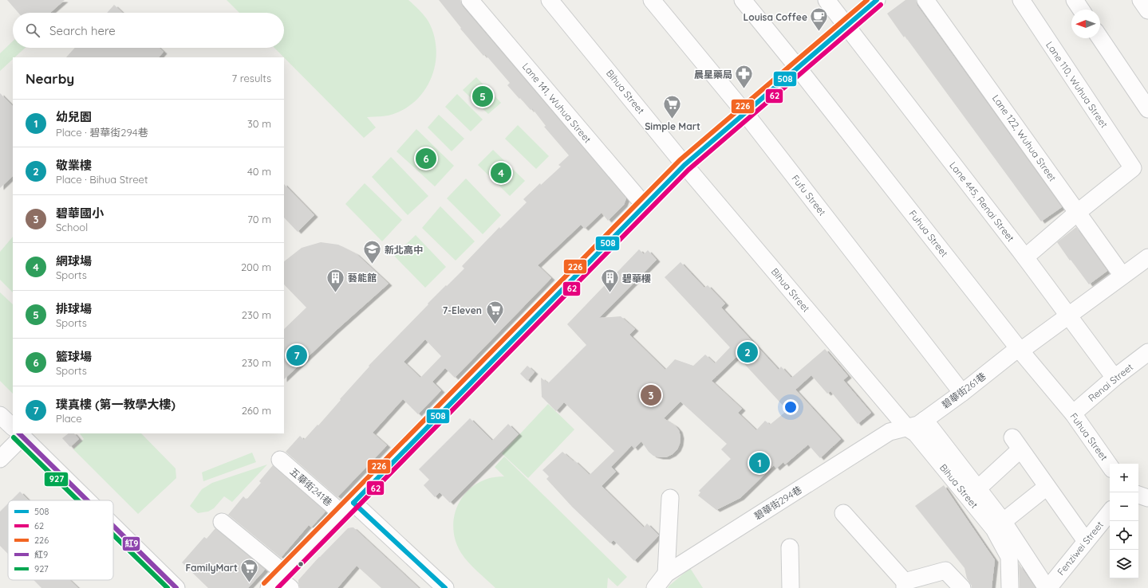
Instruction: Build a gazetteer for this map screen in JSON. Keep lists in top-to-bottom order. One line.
{"streets":{"street":["Lane 110, Wuhua Street","Bihua Street","Lane 141, Wuhua Street","Lane 122, Wuhua Street","Fufu Street","Lane 445, Renai Street","Fuhua Street","Renai Street","碧華街261巷","五華街241巷","碧華街294巷","Fenziwei Street"]},"crossings":[["Lane 110, Wuhua Street","Lane 122, Wuhua Street"],["Bihua Street","碧華街261巷"],["Bihua Street","碧華街294巷"],["Lane 122, Wuhua Street","碧華街261巷"],["Fufu Street","碧華街261巷"],["Lane 445, Renai Street","Renai Street"],["Lane 445, Renai Street","碧華街261巷"],["Fuhua Street","Renai Street"],["Fuhua Street","碧華街261巷"],["碧華街261巷","碧華街294巷"]],"places":{"cafe":["Louisa Coffee"],"pharmacy":["晨星藥局"],"supermarket":["Simple Mart","7-Eleven","FamilyMart"],"school or university":["新北高中"],"building":["藝能館","碧華樓"]},"lines":["transit line 508","transit line 226","transit line 62","transit line 紅9","transit line 927"],"legend":["508","62","226","紅9","927"],"north":"left","page":{"search":"Search here","heading":["Nearby","7 results"],"pins":["5","6","4","2","7","3","1"],"list":[{"mark":"1","name":"幼兒園","note":"Place · 碧華街294巷","value":"30 m"},{"mark":"2","name":"敬業樓","note":"Place · Bihua Street","value":"40 m"},{"mark":"3","name":"碧華國小","note":"School","value":"70 m"},{"mark":"4","name":"網球場","note":"Sports","value":"200 m"},{"mark":"5","name":"排球場","note":"Sports","value":"230 m"},{"mark":"6","name":"籃球場","note":"Sports","value":"230 m"},{"mark":"7","name":"璞真樓 (第一教學大樓)","note":"Place","value":"260 m"}],"map_buttons":["+","−"]}}
